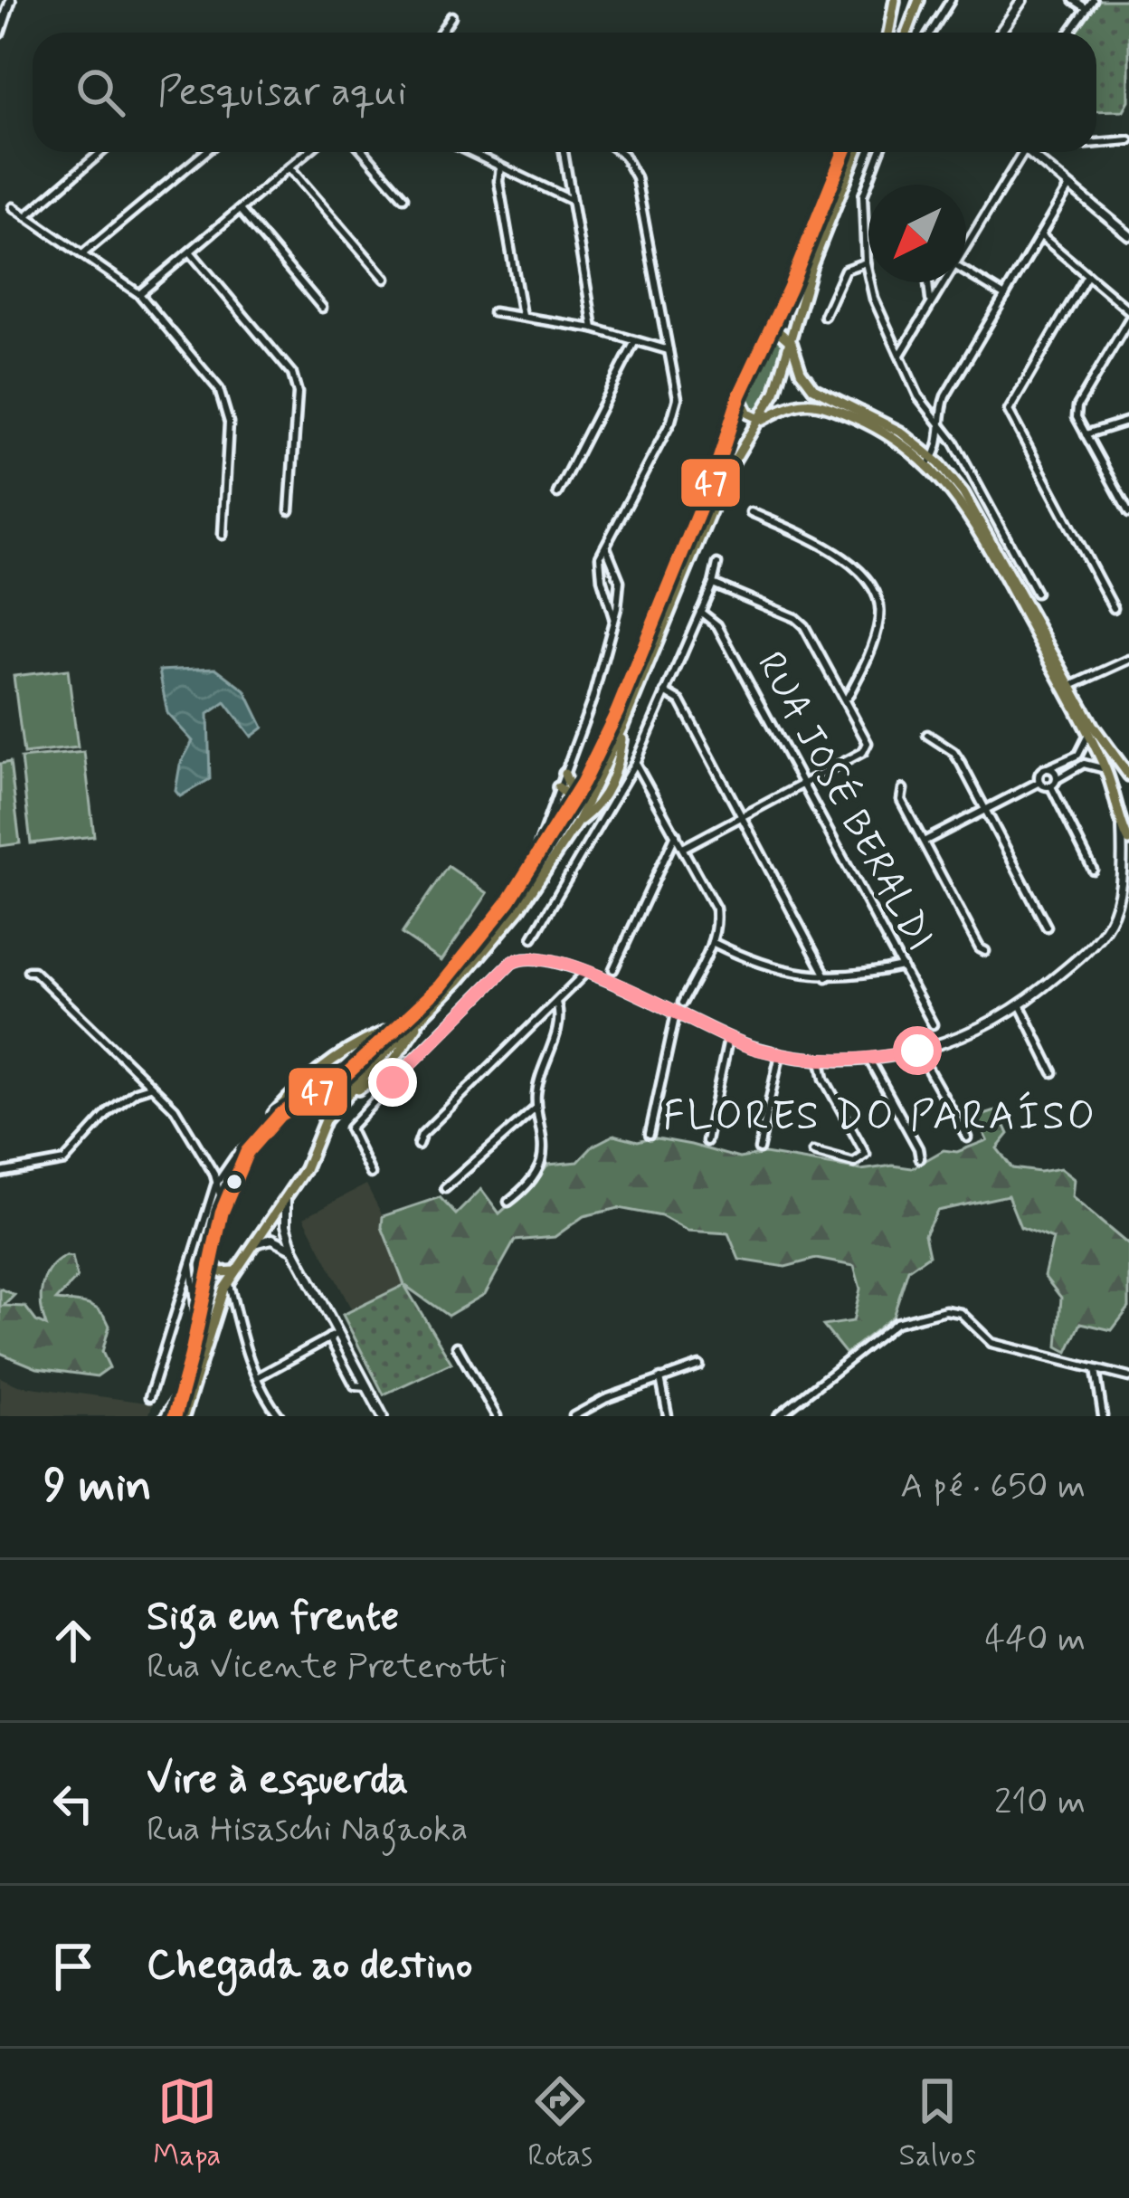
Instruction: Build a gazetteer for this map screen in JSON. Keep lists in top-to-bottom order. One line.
{"streets":{"street":["RUA JOSÉ BERALDI"]},"districts":["FLORES DO PARAÍSO"],"lines":["transit line 47"],"north":"bottom left","page":{"search":"Pesquisar aqui","heading":["9 min","A pé · 650 m"],"list":[["Siga em frente","Rua Vicente Preterotti","440 m"],["Vire à esquerda","Rua Hisaschi Nagaoka","210 m"],"Chegada ao destino"],"nav":["Mapa","Rotas","Salvos"]}}
